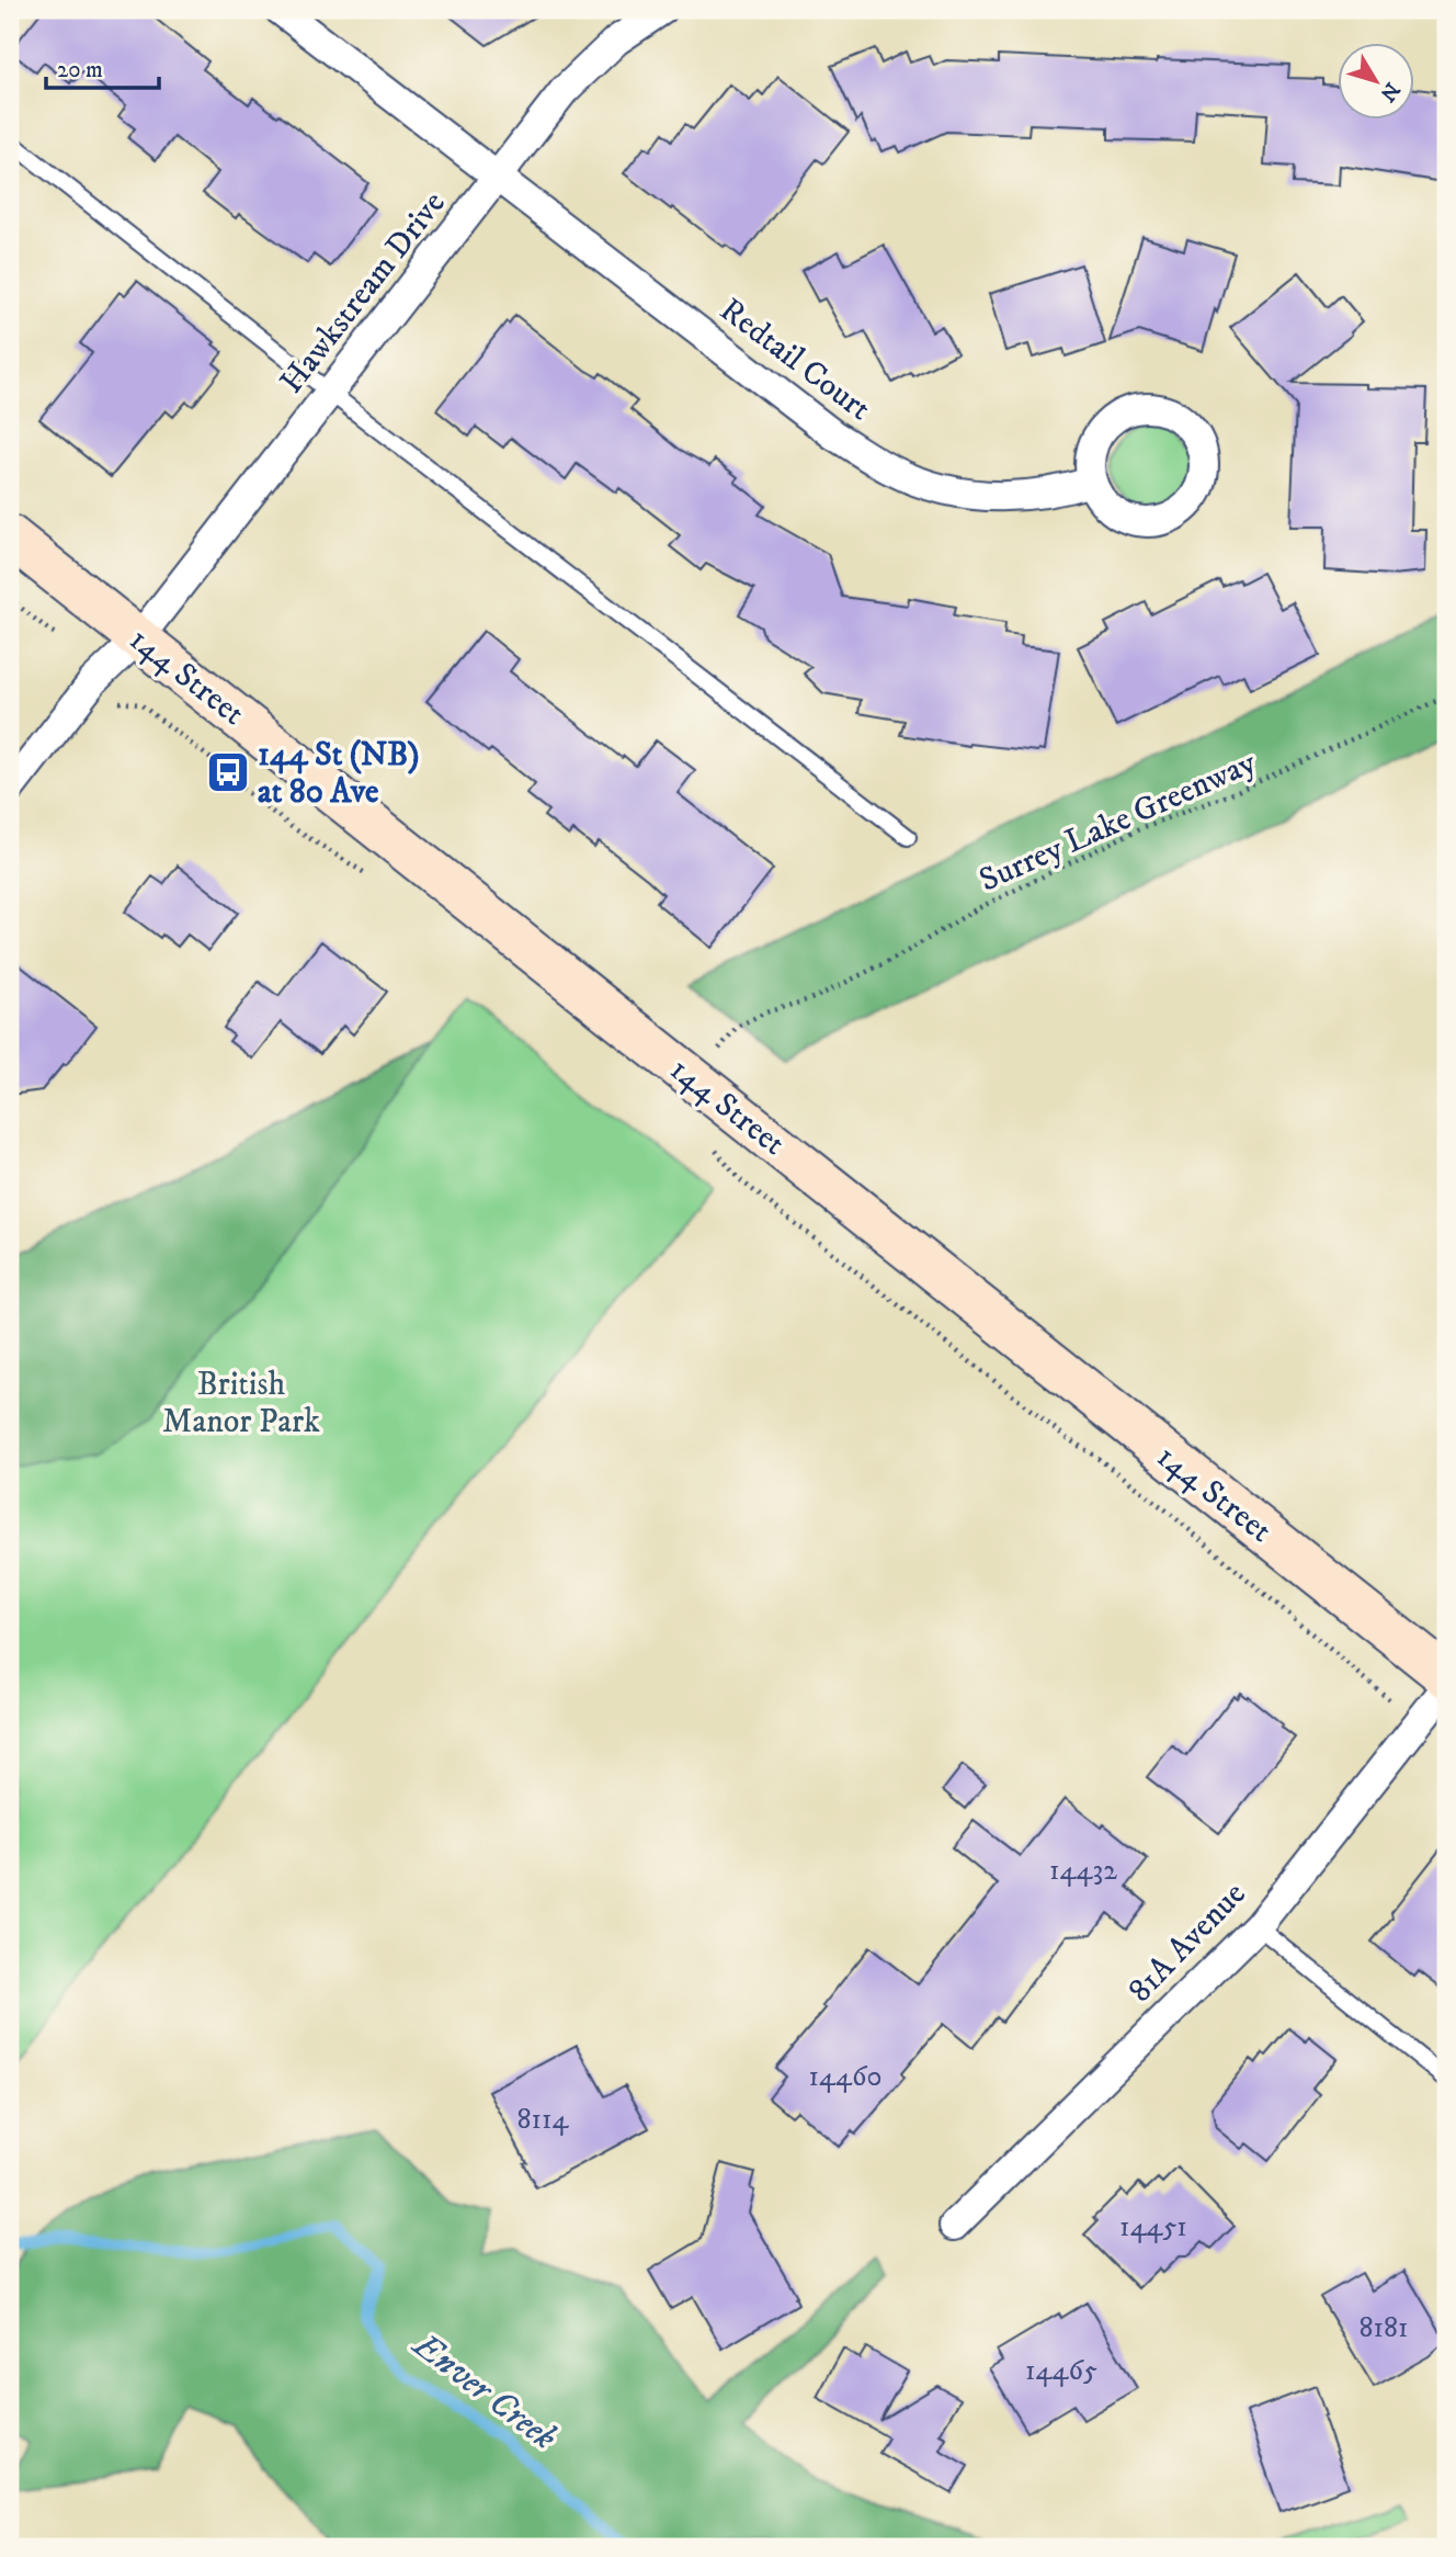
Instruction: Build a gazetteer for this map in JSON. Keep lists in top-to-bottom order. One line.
{"streets":{"main road":["144 Street"],"street":["Hawkstream Drive","Redtail Court","81A Avenue"],"path":["Surrey Lake Greenway"]},"crossings":[["Hawkstream Drive","Redtail Court"],["Hawkstream Drive","144 Street"]],"water":["Enver Creek"],"parks":["British Manor Park"],"places":{"bus stop":["144 St (NB) at 80 Ave"]},"house_numbers":["14432","14460","8114","14451","8181","14465"],"scale_bar":"20 m","north":"bottom right"}
